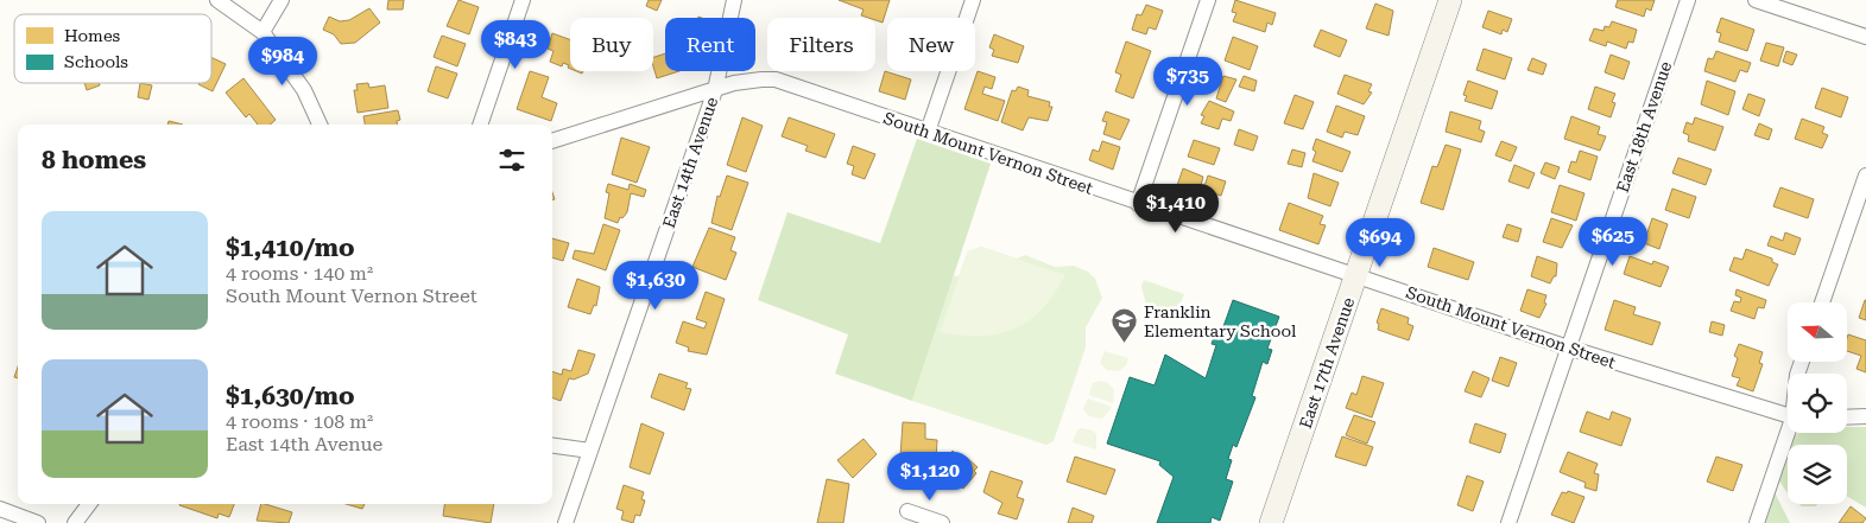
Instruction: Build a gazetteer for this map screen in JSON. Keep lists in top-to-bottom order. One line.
{"streets":{"street":["East 18th Avenue","South Mount Vernon Street","East 14th Avenue","East 17th Avenue"]},"crossings":[["East 18th Avenue","South Mount Vernon Street"],["South Mount Vernon Street","East 14th Avenue"],["South Mount Vernon Street","East 17th Avenue"]],"places":{"school or university":["Franklin Elementary School"]},"legend":["Homes","Schools"],"north":"left","page":{"chip":["Buy","Rent","Filters","New"],"price":["$843","$984","$735","$1,410","$625","$694","$1,630","$1,120"],"heading":"8 homes","list":[{"name":"$1,410/mo","note":"4 rooms · 140 m² · South Mount Vernon Street"},{"name":"$1,630/mo","note":"4 rooms · 108 m² · East 14th Avenue"}]}}
